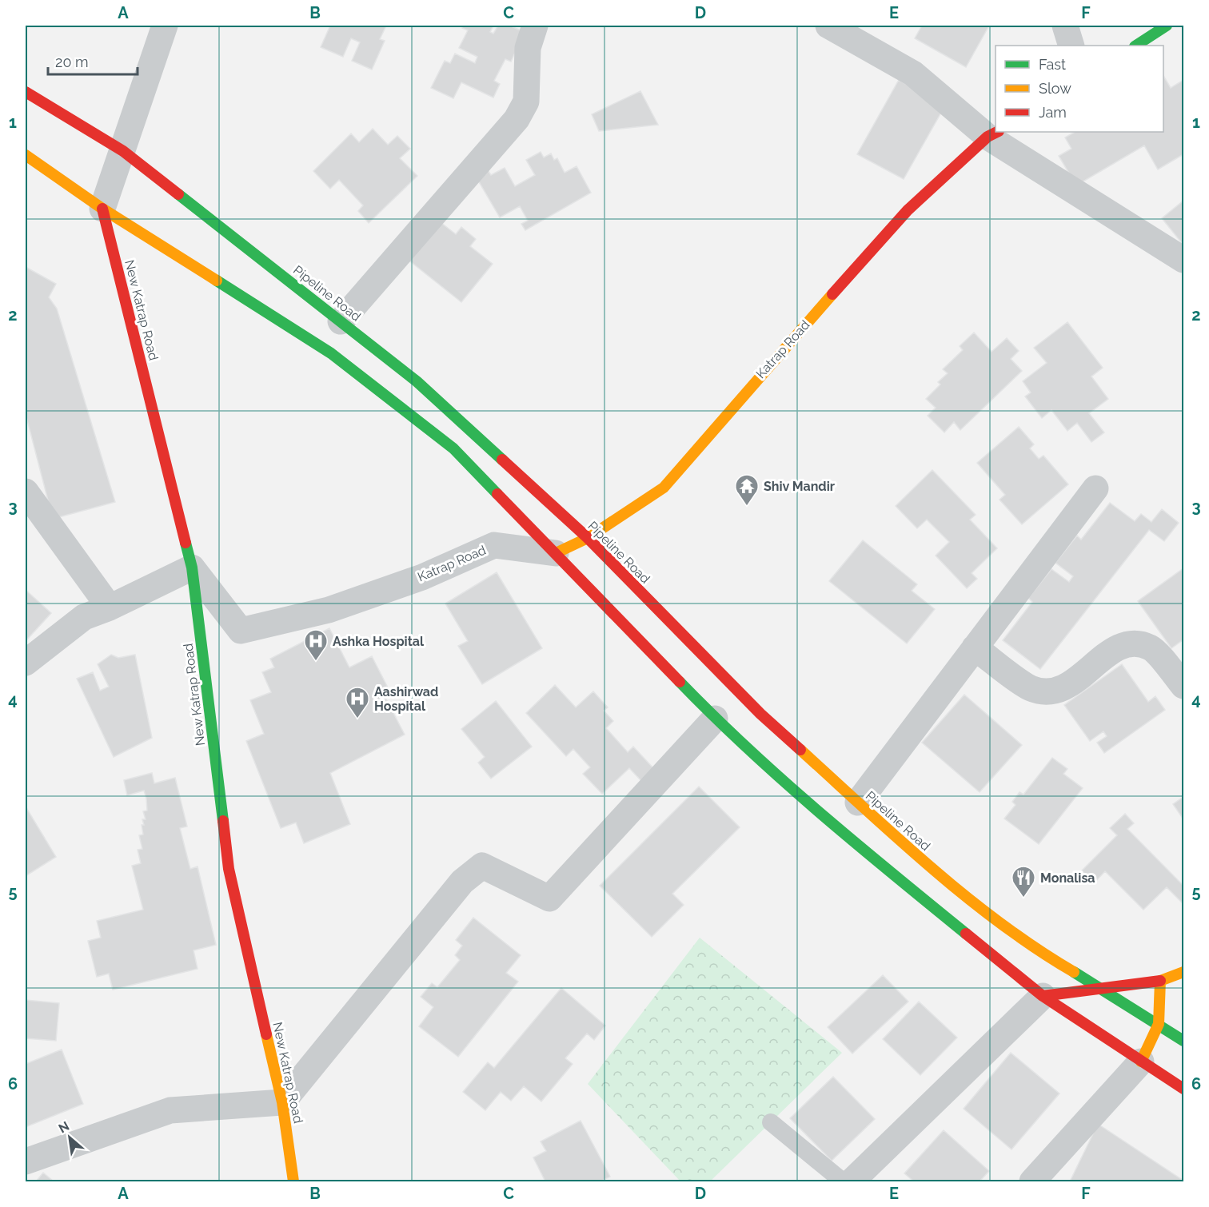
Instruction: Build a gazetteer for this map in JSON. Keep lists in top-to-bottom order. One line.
{"streets":{"main road":["Pipeline Road","New Katrap Road","Katrap Road"]},"crossings":[["Pipeline Road","Katrap Road"],["New Katrap Road","Katrap Road"]],"places":{"temple":["Shiv Mandir"],"hospital":["Ashka Hospital","Aashirwad Hospital"],"restaurant":["Monalisa"]},"legend":["Fast","Slow","Jam"],"scale_bar":"20 m","north":"top left","grid":{"columns":["A","B","C","D","E","F"],"rows":["1","2","3","4","5","6"]}}
